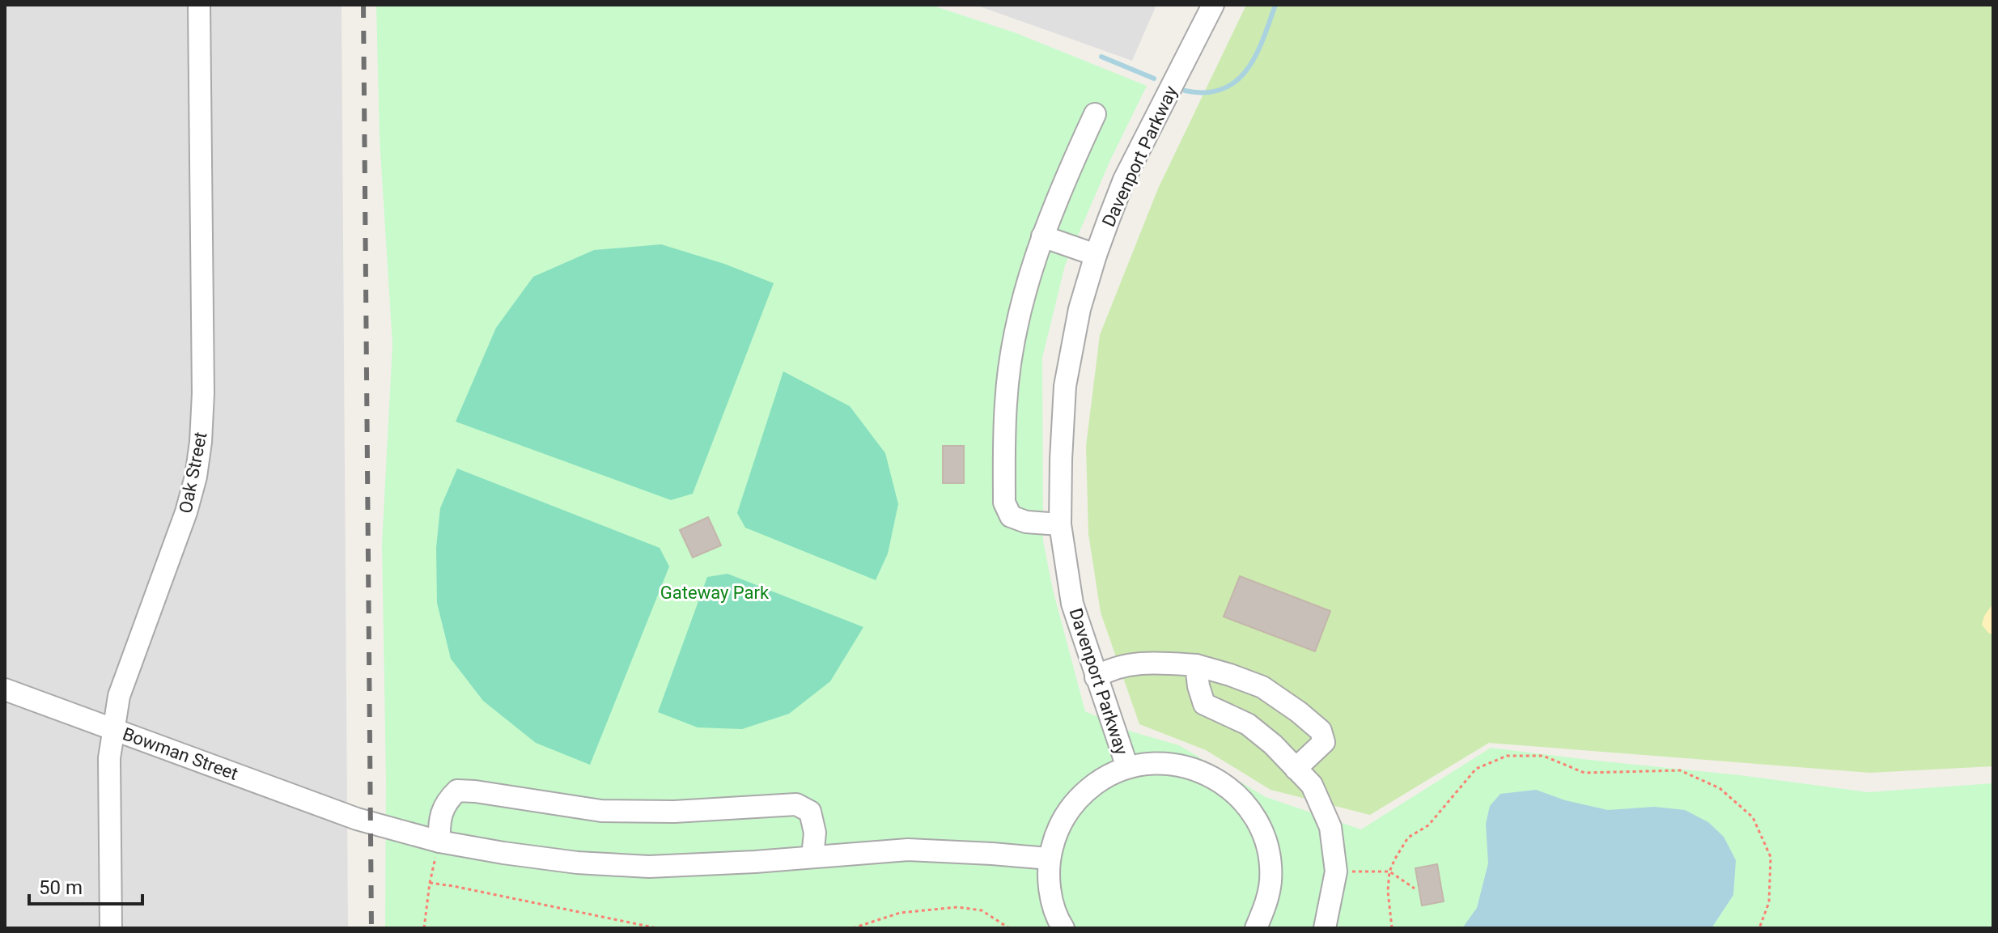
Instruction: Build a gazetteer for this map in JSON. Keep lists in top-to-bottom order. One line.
{"streets":{"street":["Davenport Parkway","Oak Street","Bowman Street"]},"crossings":[["Davenport Parkway","Bowman Street"],["Oak Street","Bowman Street"]],"parks":["Gateway Park"],"scale_bar":"50 m"}
